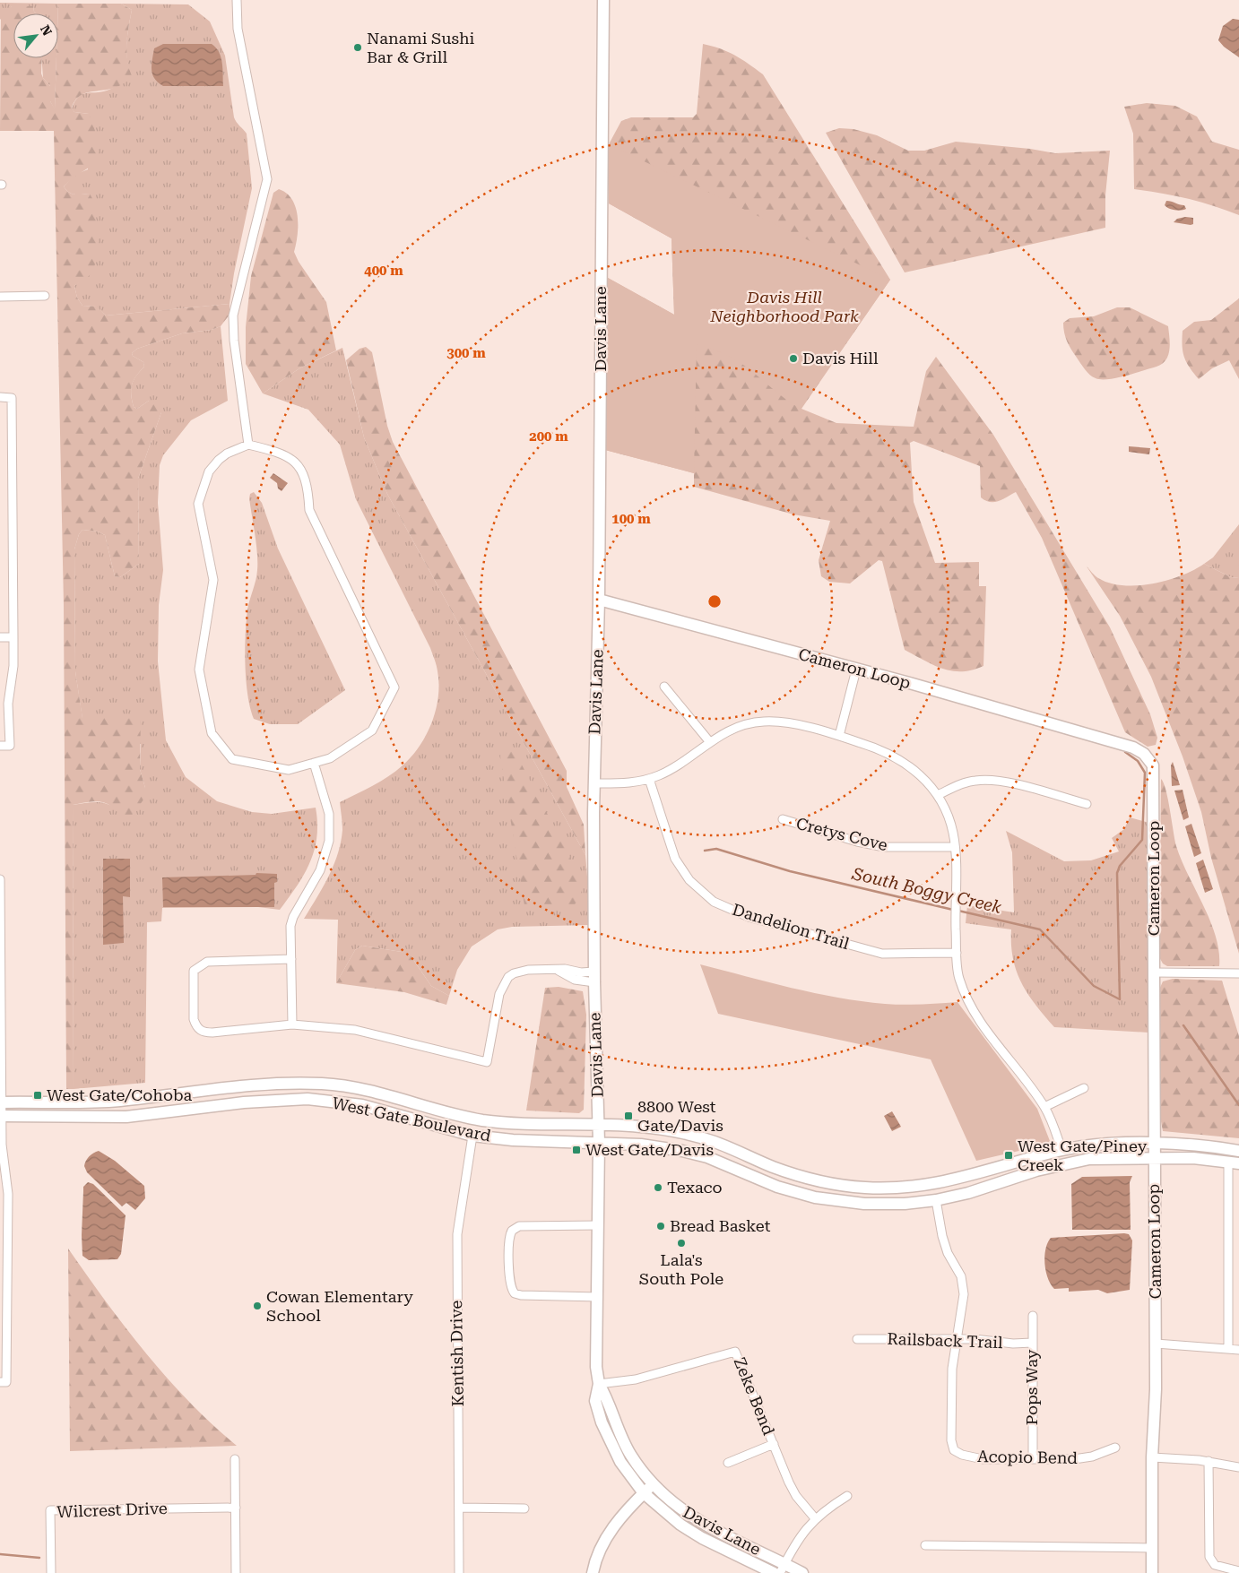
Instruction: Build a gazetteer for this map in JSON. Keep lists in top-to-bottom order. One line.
{"streets":{"street":["Davis Lane","Cameron Loop","Cretys Cove","Dandelion Trail","West Gate Boulevard","Railsback Trail","Kentish Drive","Pops Way","Zeke Bend","Acopio Bend","Wilcrest Drive"]},"crossings":[["Davis Lane","Cameron Loop"],["Davis Lane","West Gate Boulevard"],["Davis Lane","Zeke Bend"],["Cameron Loop","West Gate Boulevard"],["West Gate Boulevard","Kentish Drive"],["West Gate Boulevard","Acopio Bend"],["Railsback Trail","Pops Way"],["Railsback Trail","Acopio Bend"],["Pops Way","Acopio Bend"]],"water":["South Boggy Creek"],"parks":["Davis Hill Neighborhood Park"],"places":{"other":["Nanami Sushi Bar & Grill","Davis Hill","Texaco","Bread Basket","Lala's South Pole","Cowan Elementary School"],"transit":["West Gate/Cohoba","8800 West Gate/Davis","West Gate/Davis","West Gate/Piney Creek"]},"north":"top right","rings":["400 m","300 m","200 m","100 m"]}
